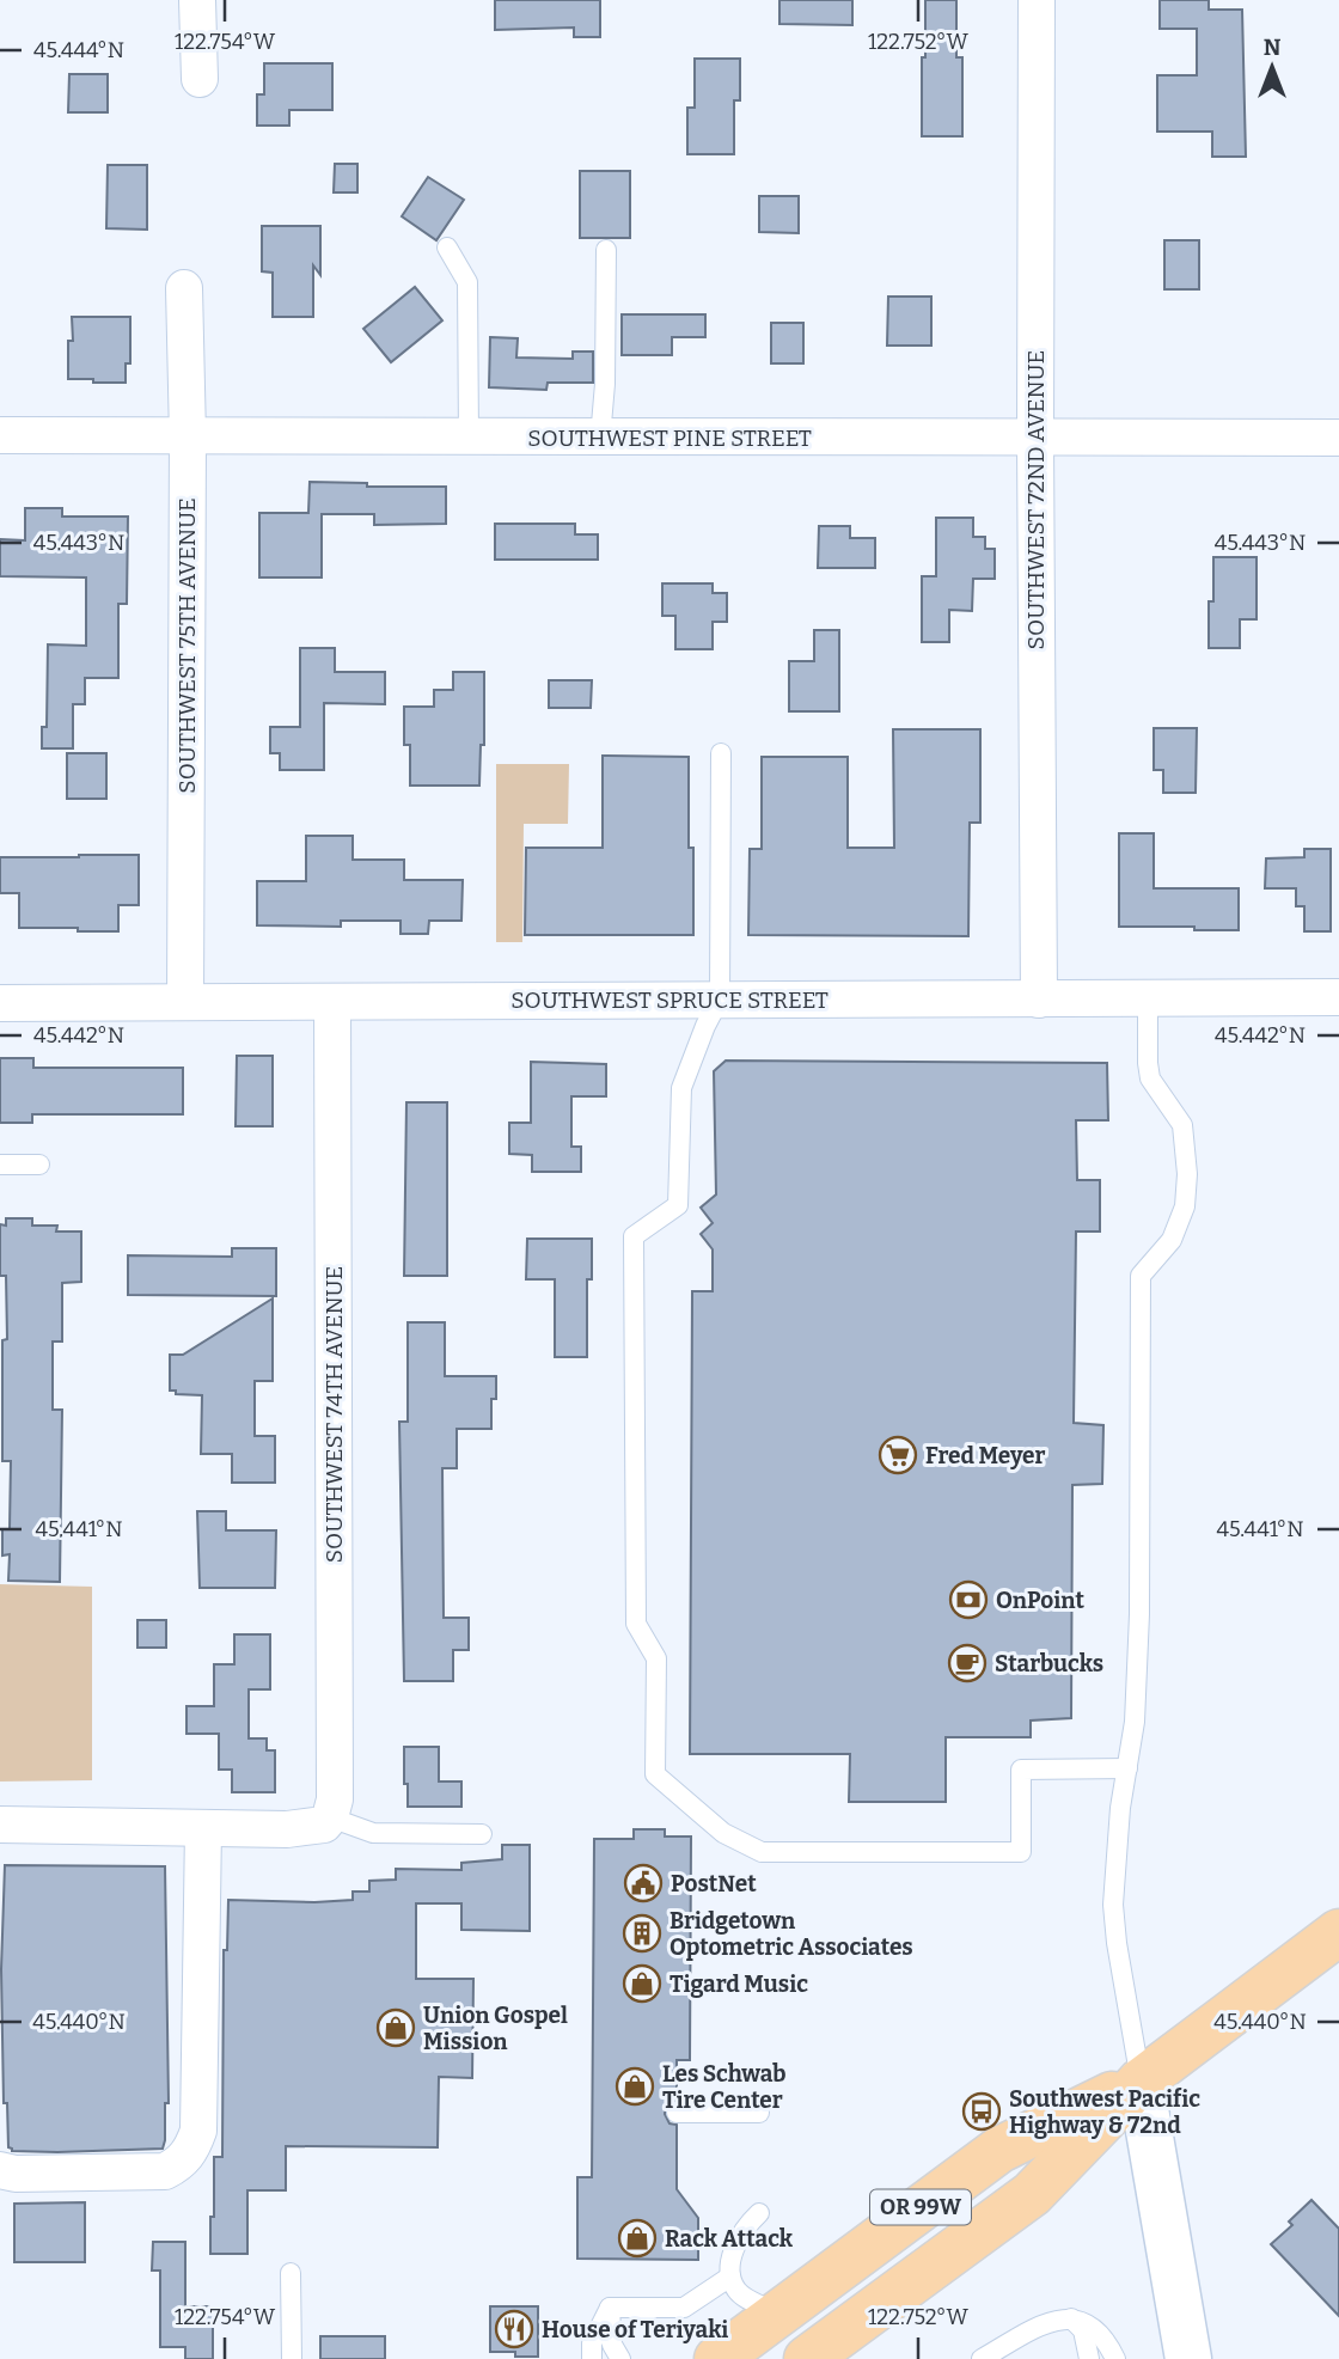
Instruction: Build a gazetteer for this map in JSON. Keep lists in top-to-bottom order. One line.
{"streets":{"highway":["OR 99W"],"street":["SOUTHWEST PINE STREET","SOUTHWEST 72ND AVENUE","SOUTHWEST 75TH AVENUE","SOUTHWEST SPRUCE STREET","SOUTHWEST 74TH AVENUE"]},"crossings":[["SOUTHWEST PINE STREET","SOUTHWEST 72ND AVENUE"],["SOUTHWEST PINE STREET","SOUTHWEST 75TH AVENUE"],["SOUTHWEST 72ND AVENUE","SOUTHWEST SPRUCE STREET"],["SOUTHWEST 75TH AVENUE","SOUTHWEST SPRUCE STREET"],["SOUTHWEST SPRUCE STREET","SOUTHWEST 74TH AVENUE"]],"places":{"supermarket":["Fred Meyer"],"bank":["OnPoint"],"cafe":["Starbucks"],"public building":["PostNet"],"building":["Bridgetown Optometric Associates"],"shop":["Tigard Music","Union Gospel Mission","Les Schwab Tire Center","Rack Attack"],"bus stop":["Southwest Pacific Highway & 72nd"],"restaurant":["House of Teriyaki"]},"north":"top","coordinates":["122.754°W","122.752°W","45.444°N","45.443°N","45.442°N","45.441°N","45.440°N"]}
